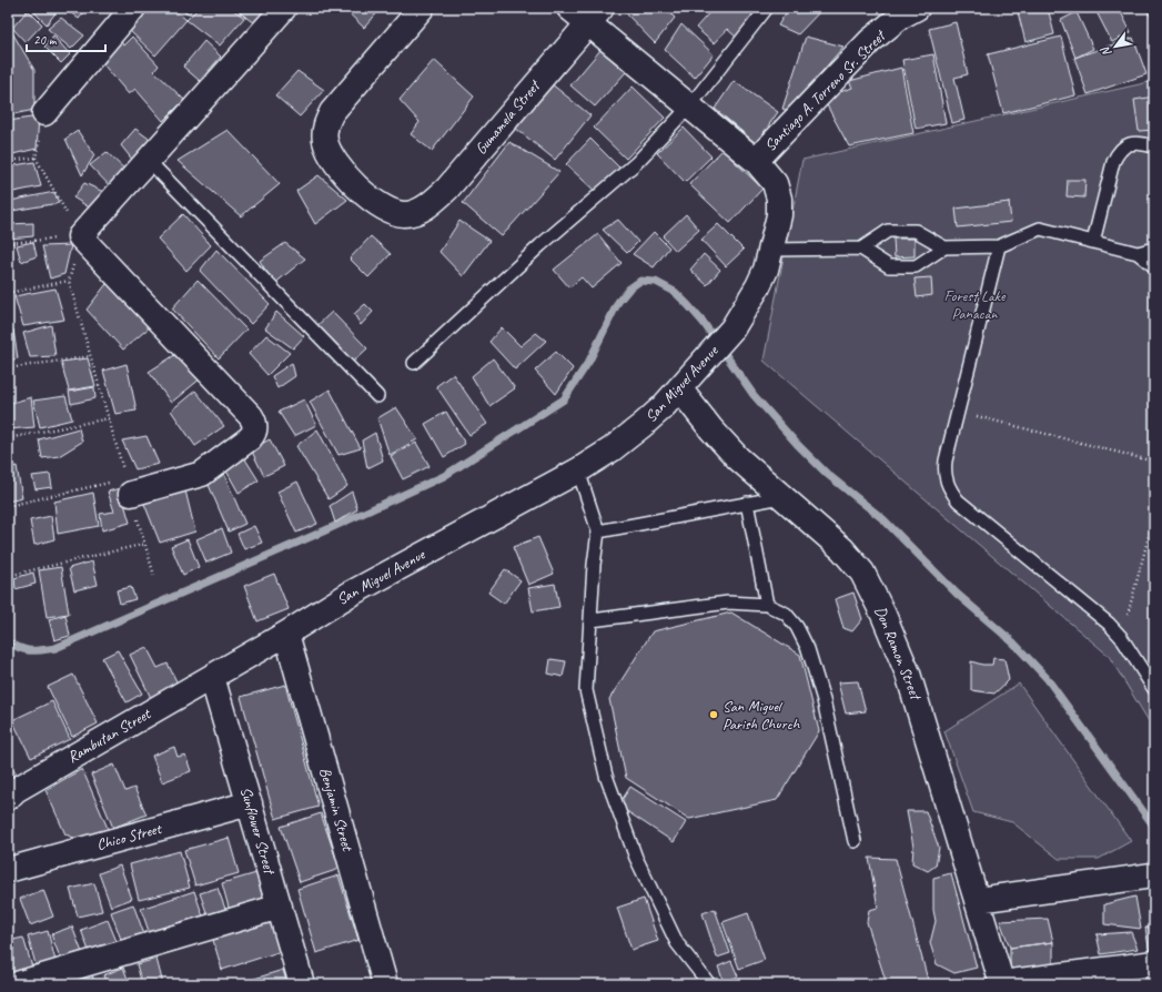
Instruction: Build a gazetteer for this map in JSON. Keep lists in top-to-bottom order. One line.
{"streets":{"street":["Santiago A. Torreno Sr. Street","Gumamela Street","San Miguel Avenue","Don Ramon Street","Rambutan Street","Benjamin Street","Sunflower Street","Chico Street"]},"crossings":[["Santiago A. Torreno Sr. Street","San Miguel Avenue"],["Gumamela Street","San Miguel Avenue"],["San Miguel Avenue","Don Ramon Street"],["San Miguel Avenue","Rambutan Street"],["San Miguel Avenue","Benjamin Street"],["San Miguel Avenue","Sunflower Street"],["Rambutan Street","Sunflower Street"],["Sunflower Street","Chico Street"]],"parks":["Forest Lake Panacan"],"places":["San Miguel Parish Church"],"scale_bar":"20 m","north":"bottom left"}
